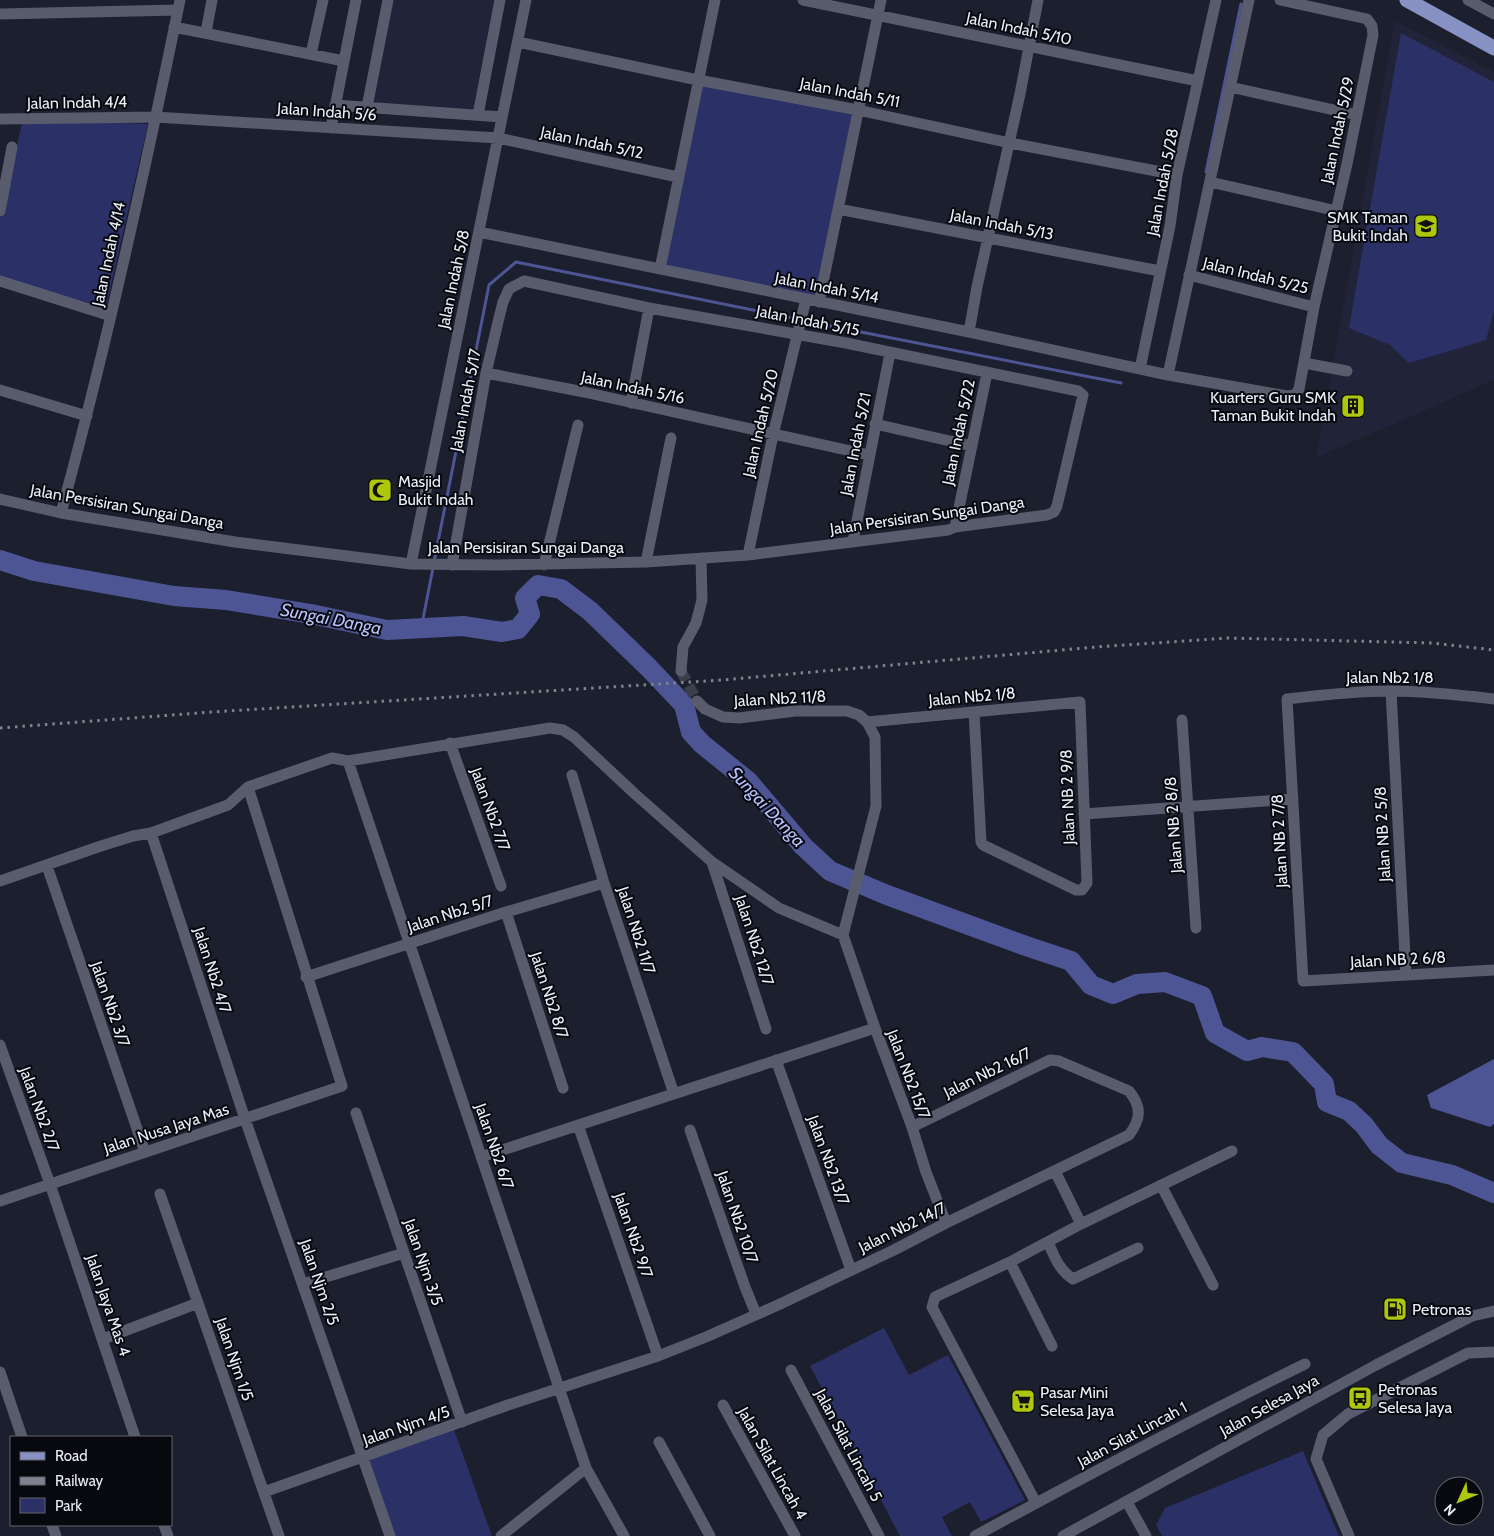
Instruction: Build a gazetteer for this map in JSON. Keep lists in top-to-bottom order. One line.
{"streets":{"street":["Jalan Indah 5/10","Jalan Indah 5/11","Jalan Indah 4/4","Jalan Indah 5/6","Jalan Indah 5/29","Jalan Indah 5/12","Jalan Indah 5/28","Jalan Indah 5/13","Jalan Indah 4/14","Jalan Indah 5/25","Jalan Indah 5/8","Jalan Indah 5/14","Jalan Indah 5/15","Jalan Indah 5/16","Jalan Indah 5/17","Jalan Indah 5/20","Jalan Indah 5/22","Jalan Indah 5/21","Jalan Persisiran Sungai Danga","Jalan Nb2 1/8","Jalan Nb2 11/8","Jalan NB 2 9/8","Jalan Nb2 7/7","Jalan NB 2 8/8","Jalan NB 2 5/8","Jalan NB 2 7/8","Jalan Nb2 5/7","Jalan Nb2 11/7","Jalan Nb2 12/7","Jalan NB 2 6/8","Jalan Nb2 4/7","Jalan Nb2 8/7","Jalan Nb2 3/7","Jalan Nb2 16/7","Jalan Nb2 15/7","Jalan Nb2 2/7","Jalan Nusa Jaya Mas","Jalan Nb2 6/7","Jalan Nb2 13/7","Jalan Nb2 10/7","Jalan Nb2 14/7","Jalan Nb2 9/7","Jalan Njm 3/5","Jalan Njm 2/5","Jalan Jaya Mas 4","Jalan Njm 1/5","Jalan Selesa Jaya","Jalan Njm 4/5","Jalan Silat Lincah 1","Jalan Silat Lincah 5","Jalan Silat Lincah 4"]},"crossings":[["Jalan Indah 5/10","Jalan Indah 5/28"],["Jalan Indah 5/11","Jalan Indah 5/28"],["Jalan Indah 5/11","Jalan Indah 5/8"],["Jalan Indah 4/4","Jalan Indah 5/6"],["Jalan Indah 4/4","Jalan Indah 4/14"],["Jalan Indah 5/6","Jalan Indah 5/12"],["Jalan Indah 5/6","Jalan Indah 4/14"],["Jalan Indah 5/6","Jalan Indah 5/8"],["Jalan Indah 5/29","Jalan Indah 5/25"],["Jalan Indah 5/29","Jalan Indah 5/14"],["Jalan Indah 5/12","Jalan Indah 5/8"],["Jalan Indah 5/28","Jalan Indah 5/13"],["Jalan Indah 5/28","Jalan Indah 5/14"],["Jalan Indah 4/14","Jalan Persisiran Sungai Danga"],["Jalan Indah 5/8","Jalan Indah 5/14"],["Jalan Indah 5/8","Jalan Persisiran Sungai Danga"],["Jalan Indah 5/14","Jalan Indah 5/20"],["Jalan Indah 5/15","Jalan Indah 5/17"],["Jalan Indah 5/15","Jalan Indah 5/20"],["Jalan Indah 5/15","Jalan Indah 5/22"],["Jalan Indah 5/15","Jalan Indah 5/21"],["Jalan Indah 5/15","Jalan Persisiran Sungai Danga"],["Jalan Indah 5/16","Jalan Indah 5/17"],["Jalan Indah 5/16","Jalan Indah 5/20"],["Jalan Indah 5/16","Jalan Indah 5/21"],["Jalan Indah 5/17","Jalan Persisiran Sungai Danga"],["Jalan Indah 5/20","Jalan Persisiran Sungai Danga"],["Jalan Indah 5/22","Jalan Persisiran Sungai Danga"],["Jalan Indah 5/21","Jalan Persisiran Sungai Danga"],["Jalan Nb2 1/8","Jalan Nb2 11/8"],["Jalan Nb2 1/8","Jalan NB 2 9/8"],["Jalan Nb2 1/8","Jalan NB 2 5/8"],["Jalan Nb2 1/8","Jalan NB 2 7/8"],["Jalan NB 2 5/8","Jalan NB 2 6/8"],["Jalan NB 2 7/8","Jalan NB 2 6/8"],["Jalan Nb2 5/7","Jalan Nb2 11/7"],["Jalan Nb2 5/7","Jalan Nb2 8/7"],["Jalan Nb2 5/7","Jalan Nusa Jaya Mas"],["Jalan Nb2 5/7","Jalan Nb2 6/7"],["Jalan Nb2 4/7","Jalan Nusa Jaya Mas"],["Jalan Nb2 4/7","Jalan Njm 2/5"],["Jalan Nb2 3/7","Jalan Nusa Jaya Mas"],["Jalan Nb2 16/7","Jalan Nb2 15/7"],["Jalan Nb2 16/7","Jalan Nb2 14/7"],["Jalan Nb2 15/7","Jalan Nb2 14/7"],["Jalan Nb2 2/7","Jalan Nusa Jaya Mas"],["Jalan Nb2 2/7","Jalan Jaya Mas 4"],["Jalan Nusa Jaya Mas","Jalan Njm 2/5"],["Jalan Nusa Jaya Mas","Jalan Jaya Mas 4"],["Jalan Nb2 6/7","Jalan Nb2 14/7"],["Jalan Nb2 6/7","Jalan Njm 4/5"],["Jalan Nb2 13/7","Jalan Nb2 14/7"],["Jalan Nb2 10/7","Jalan Nb2 14/7"],["Jalan Nb2 14/7","Jalan Nb2 9/7"],["Jalan Nb2 14/7","Jalan Njm 4/5"],["Jalan Njm 3/5","Jalan Njm 4/5"],["Jalan Njm 2/5","Jalan Njm 4/5"],["Jalan Njm 1/5","Jalan Njm 4/5"]],"water":["Sungai Danga"],"places":{"school or university":["SMK Taman Bukit Indah"],"building":["Kuarters Guru SMK Taman Bukit Indah"],"mosque":["Masjid Bukit Indah"],"fuel station":["Petronas"],"bus stop":["Petronas Selesa Jaya"],"supermarket":["Pasar Mini Selesa Jaya"]},"legend":["Road","Railway","Park"],"north":"bottom left"}
